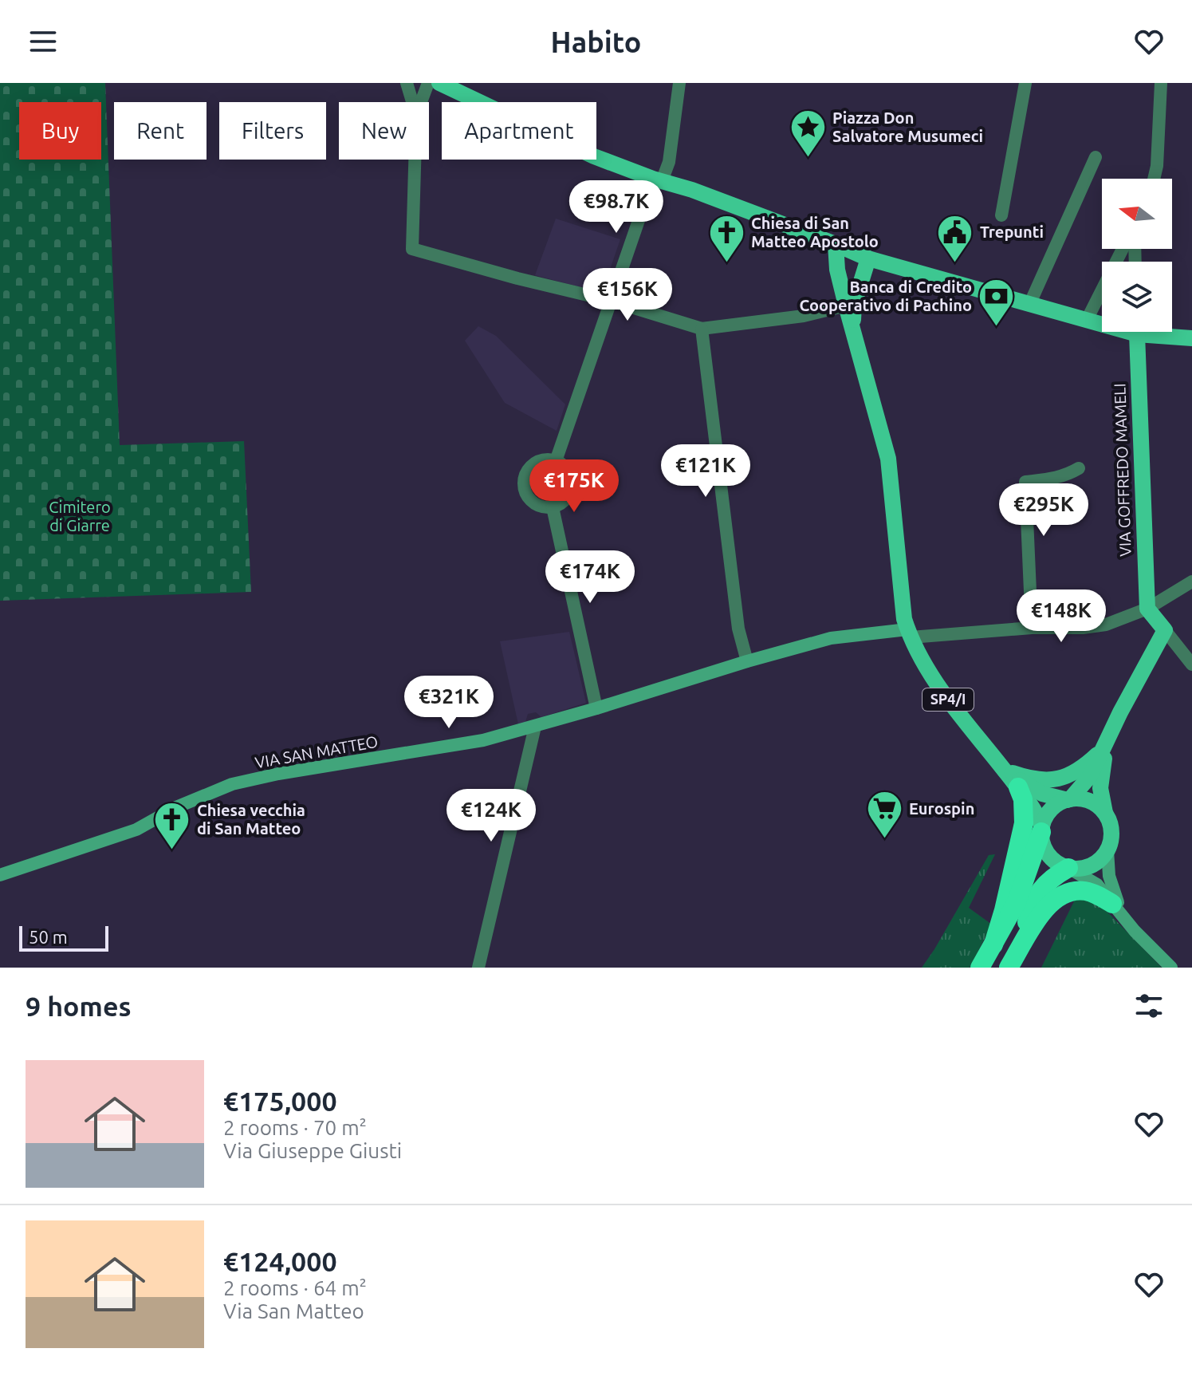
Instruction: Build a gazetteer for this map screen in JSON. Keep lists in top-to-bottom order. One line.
{"streets":{"main road":["VIA GOFFREDO MAMELI","SP4/I"],"street":["VIA SAN MATTEO"]},"crossings":[["VIA GOFFREDO MAMELI","VIA SAN MATTEO"],["SP4/I","VIA SAN MATTEO"]],"parks":["Cimitero di Giarre"],"places":{"place":["Piazza Don Salvatore Musumeci"],"public building":["Trepunti"],"church":["Chiesa di San Matteo Apostolo","Chiesa vecchia di San Matteo"],"bank":["Banca di Credito Cooperativo di Pachino"],"supermarket":["Eurospin"]},"scale_bar":"50 m","north":"left","page":{"header":"Habito","chip":["Buy","Rent","Filters","New","Apartment"],"price":["€98.7K","€156K","€121K","€175K","€295K","€174K","€148K","€321K","€124K"],"scale":"50 m","heading":"9 homes","list":[{"name":"€175,000","note":"2 rooms · 70 m² · Via Giuseppe Giusti"},{"name":"€124,000","note":"2 rooms · 64 m² · Via San Matteo"}]}}
